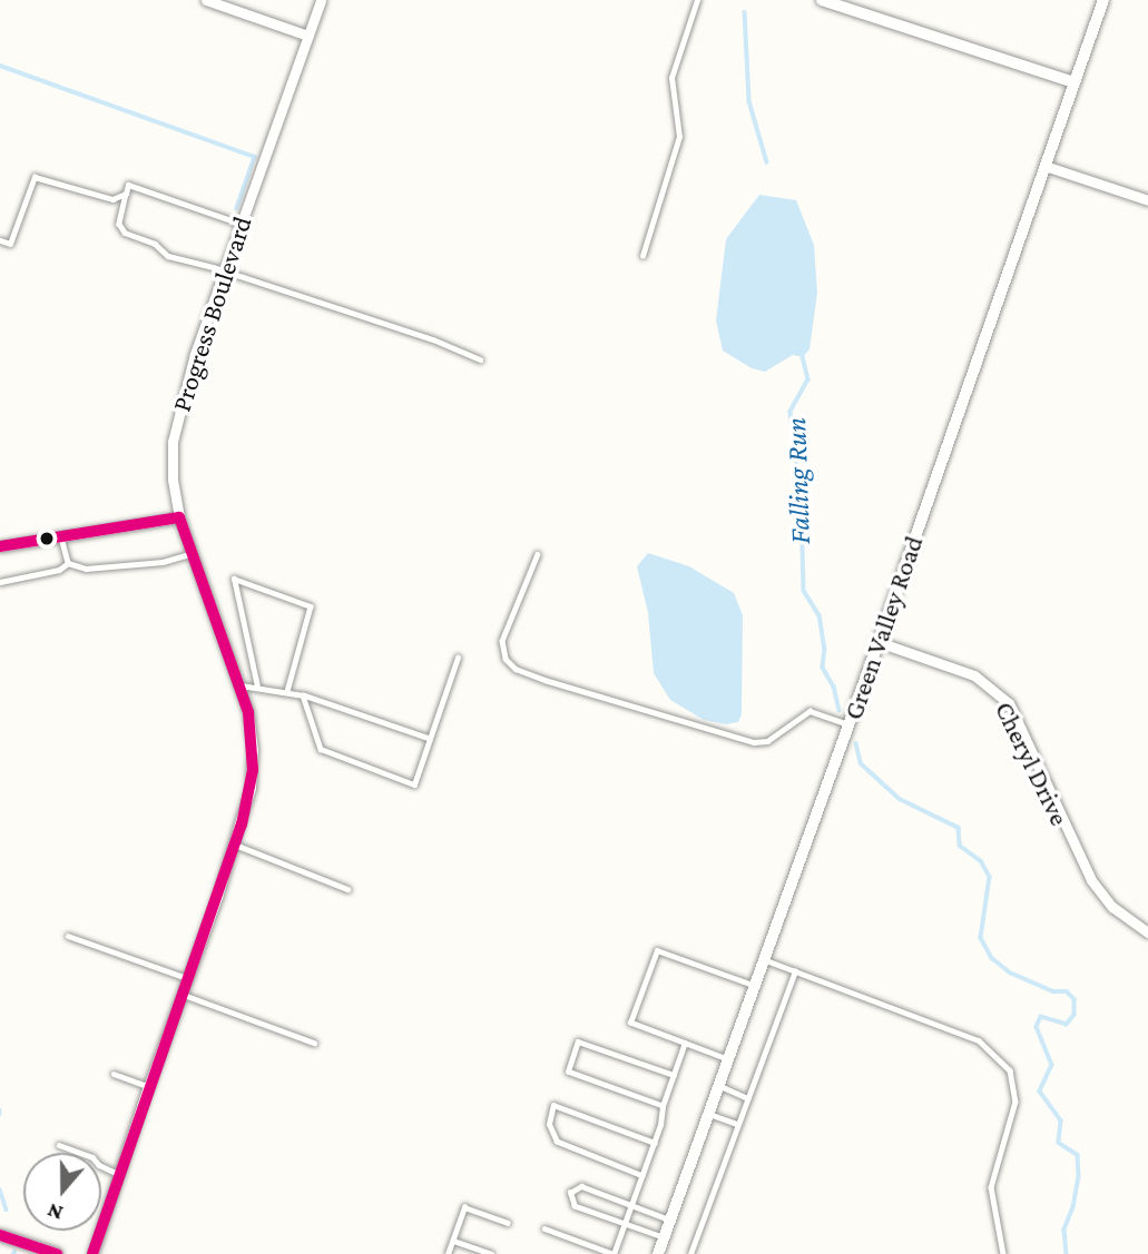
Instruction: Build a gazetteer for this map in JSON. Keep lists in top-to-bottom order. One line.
{"streets":{"street":["Progress Boulevard","Green Valley Road","Cheryl Drive"]},"crossings":[["Green Valley Road","Cheryl Drive"]],"water":["Falling Run"],"north":"bottom"}
